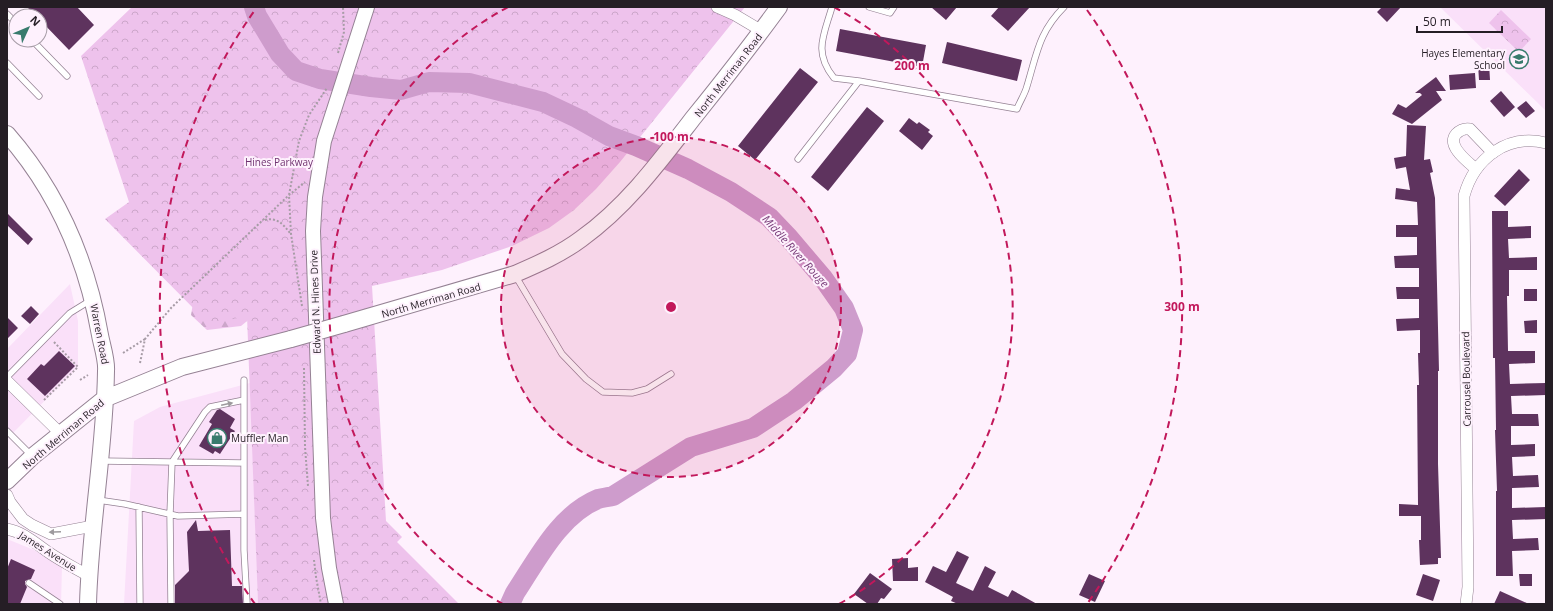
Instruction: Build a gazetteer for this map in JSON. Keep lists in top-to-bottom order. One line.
{"streets":{"main road":["North Merriman Road","Warren Road"],"street":["Edward N. Hines Drive","Carrousel Boulevard","James Avenue"]},"crossings":[["North Merriman Road","Warren Road"],["Warren Road","James Avenue"]],"water":["Middle River Rouge"],"parks":["Hines Parkway"],"places":{"school or university":["Hayes Elementary School"],"shop":["Muffler Man"]},"scale_bar":"50 m","north":"top right","rings":["200 m","100 m","300 m"]}
